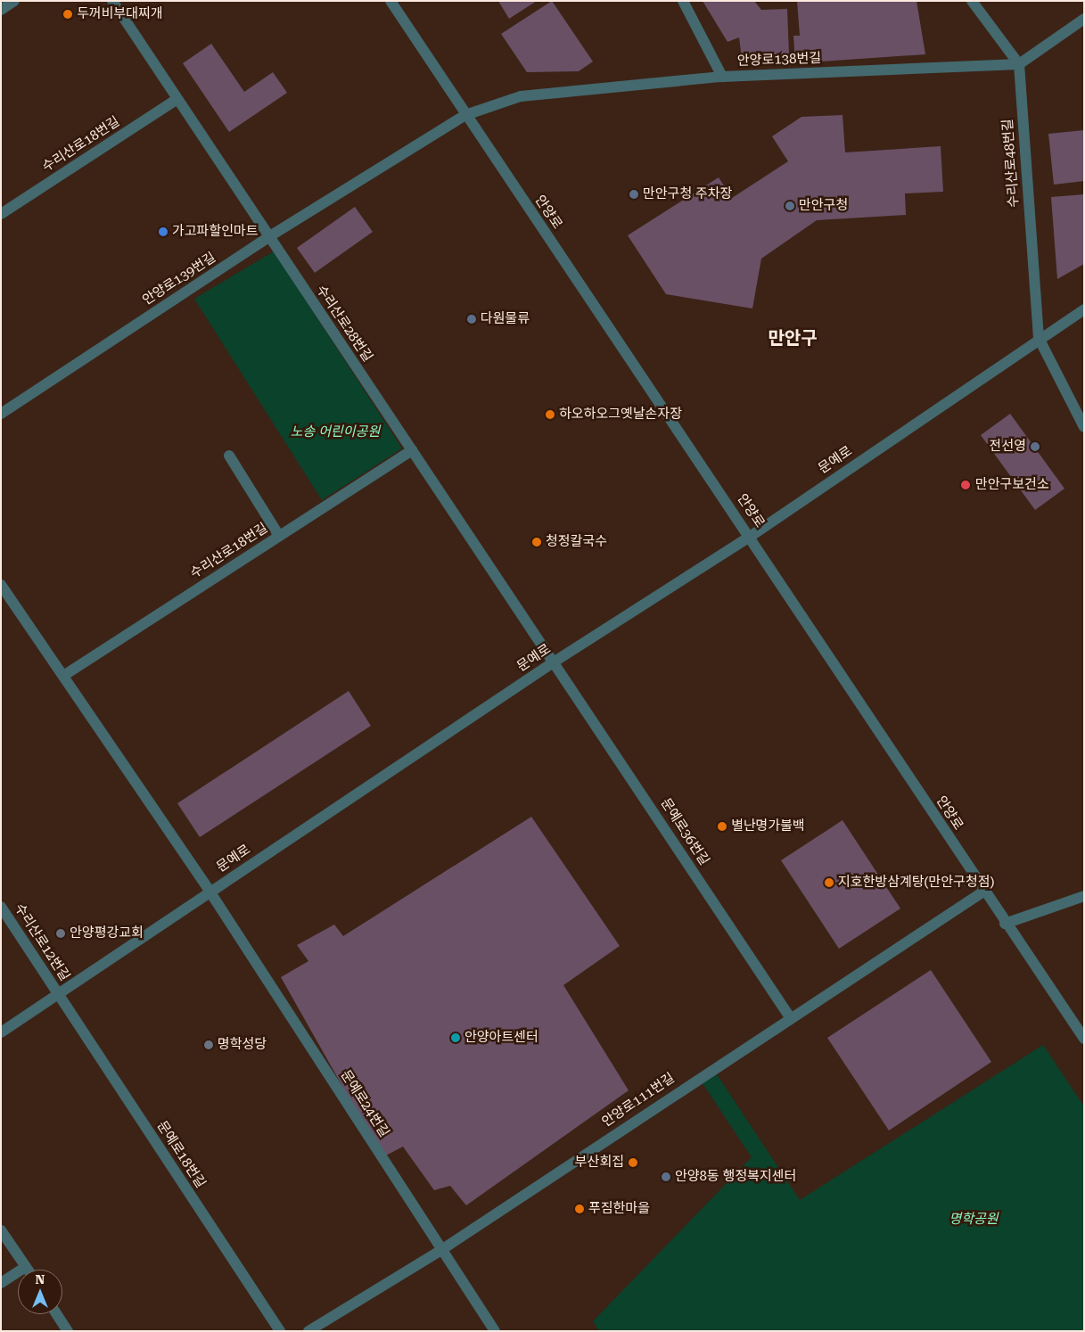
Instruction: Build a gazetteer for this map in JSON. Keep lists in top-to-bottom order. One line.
{"streets":{"street":["안양로138번길","수리산로18번길","수리산로48번길","안양로","안양로139번길","수리산로28번길","문예로","문예로36번길","수리산로12번길","안양로111번길","문예로24번길","문예로18번길"]},"crossings":[["안양로138번길","수리산로48번길"],["안양로138번길","안양로"],["안양로138번길","안양로139번길"],["수리산로18번길","수리산로28번길"],["수리산로48번길","문예로"],["안양로","안양로139번길"],["안양로","문예로"],["안양로","안양로111번길"],["안양로139번길","수리산로28번길"],["수리산로28번길","문예로"],["수리산로28번길","문예로36번길"],["문예로","문예로36번길"],["문예로","수리산로12번길"],["문예로","문예로24번길"],["문예로","문예로18번길"],["문예로36번길","안양로111번길"],["수리산로12번길","문예로18번길"],["안양로111번길","문예로24번길"]],"districts":["만안구"],"parks":["노송 어린이공원","명학공원"],"places":["두꺼비부대찌개","만안구청 주차장","만안구청","가고파할인마트","다원물류","하오하오그옛날손자장","전선영","만안구보건소","청정칼국수","별난명가불백","지호한방삼계탕(만안구청점)","안양평강교회","안양아트센터","명학성당","부산회집","안양8동 행정복지센터","푸짐한마을"],"north":"top"}
